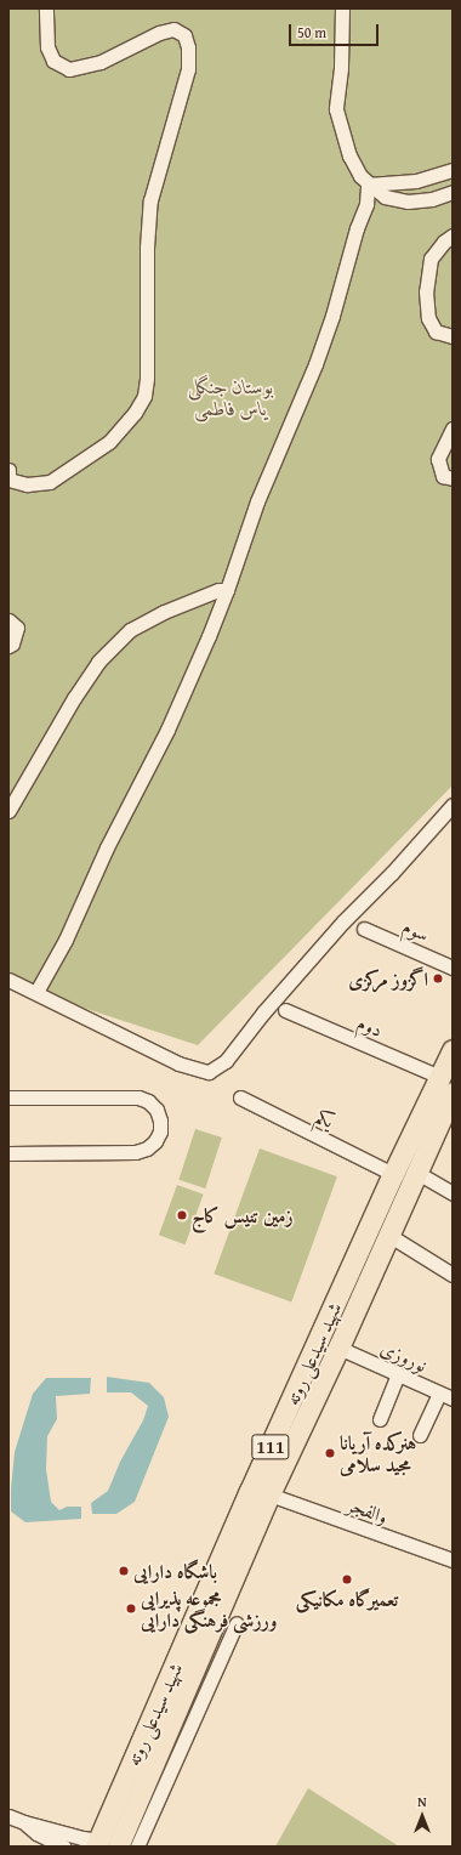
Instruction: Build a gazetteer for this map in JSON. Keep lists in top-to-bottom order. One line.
{"streets":{"main road":["شهید سیدعلی روته","111"],"street":["سوم","دوم","یکم","نوروزی","والفجر"]},"crossings":[["دوم","شهید سیدعلی روته"],["یکم","شهید سیدعلی روته"],["شهید سیدعلی روته","نوروزی"],["شهید سیدعلی روته","والفجر"]],"parks":["بوستان جنگلی یاس فاطمی"],"places":["اگزوز مرکزی","زمین تنیس کاج","هنرکده آریانا مجید سلامی","باشگاه دارایی","تعمیرگاه مکانیکی","مجموعه پذیرایی ورزشی فرهنگی دارایی"],"scale_bar":"50 m","north":"top"}
